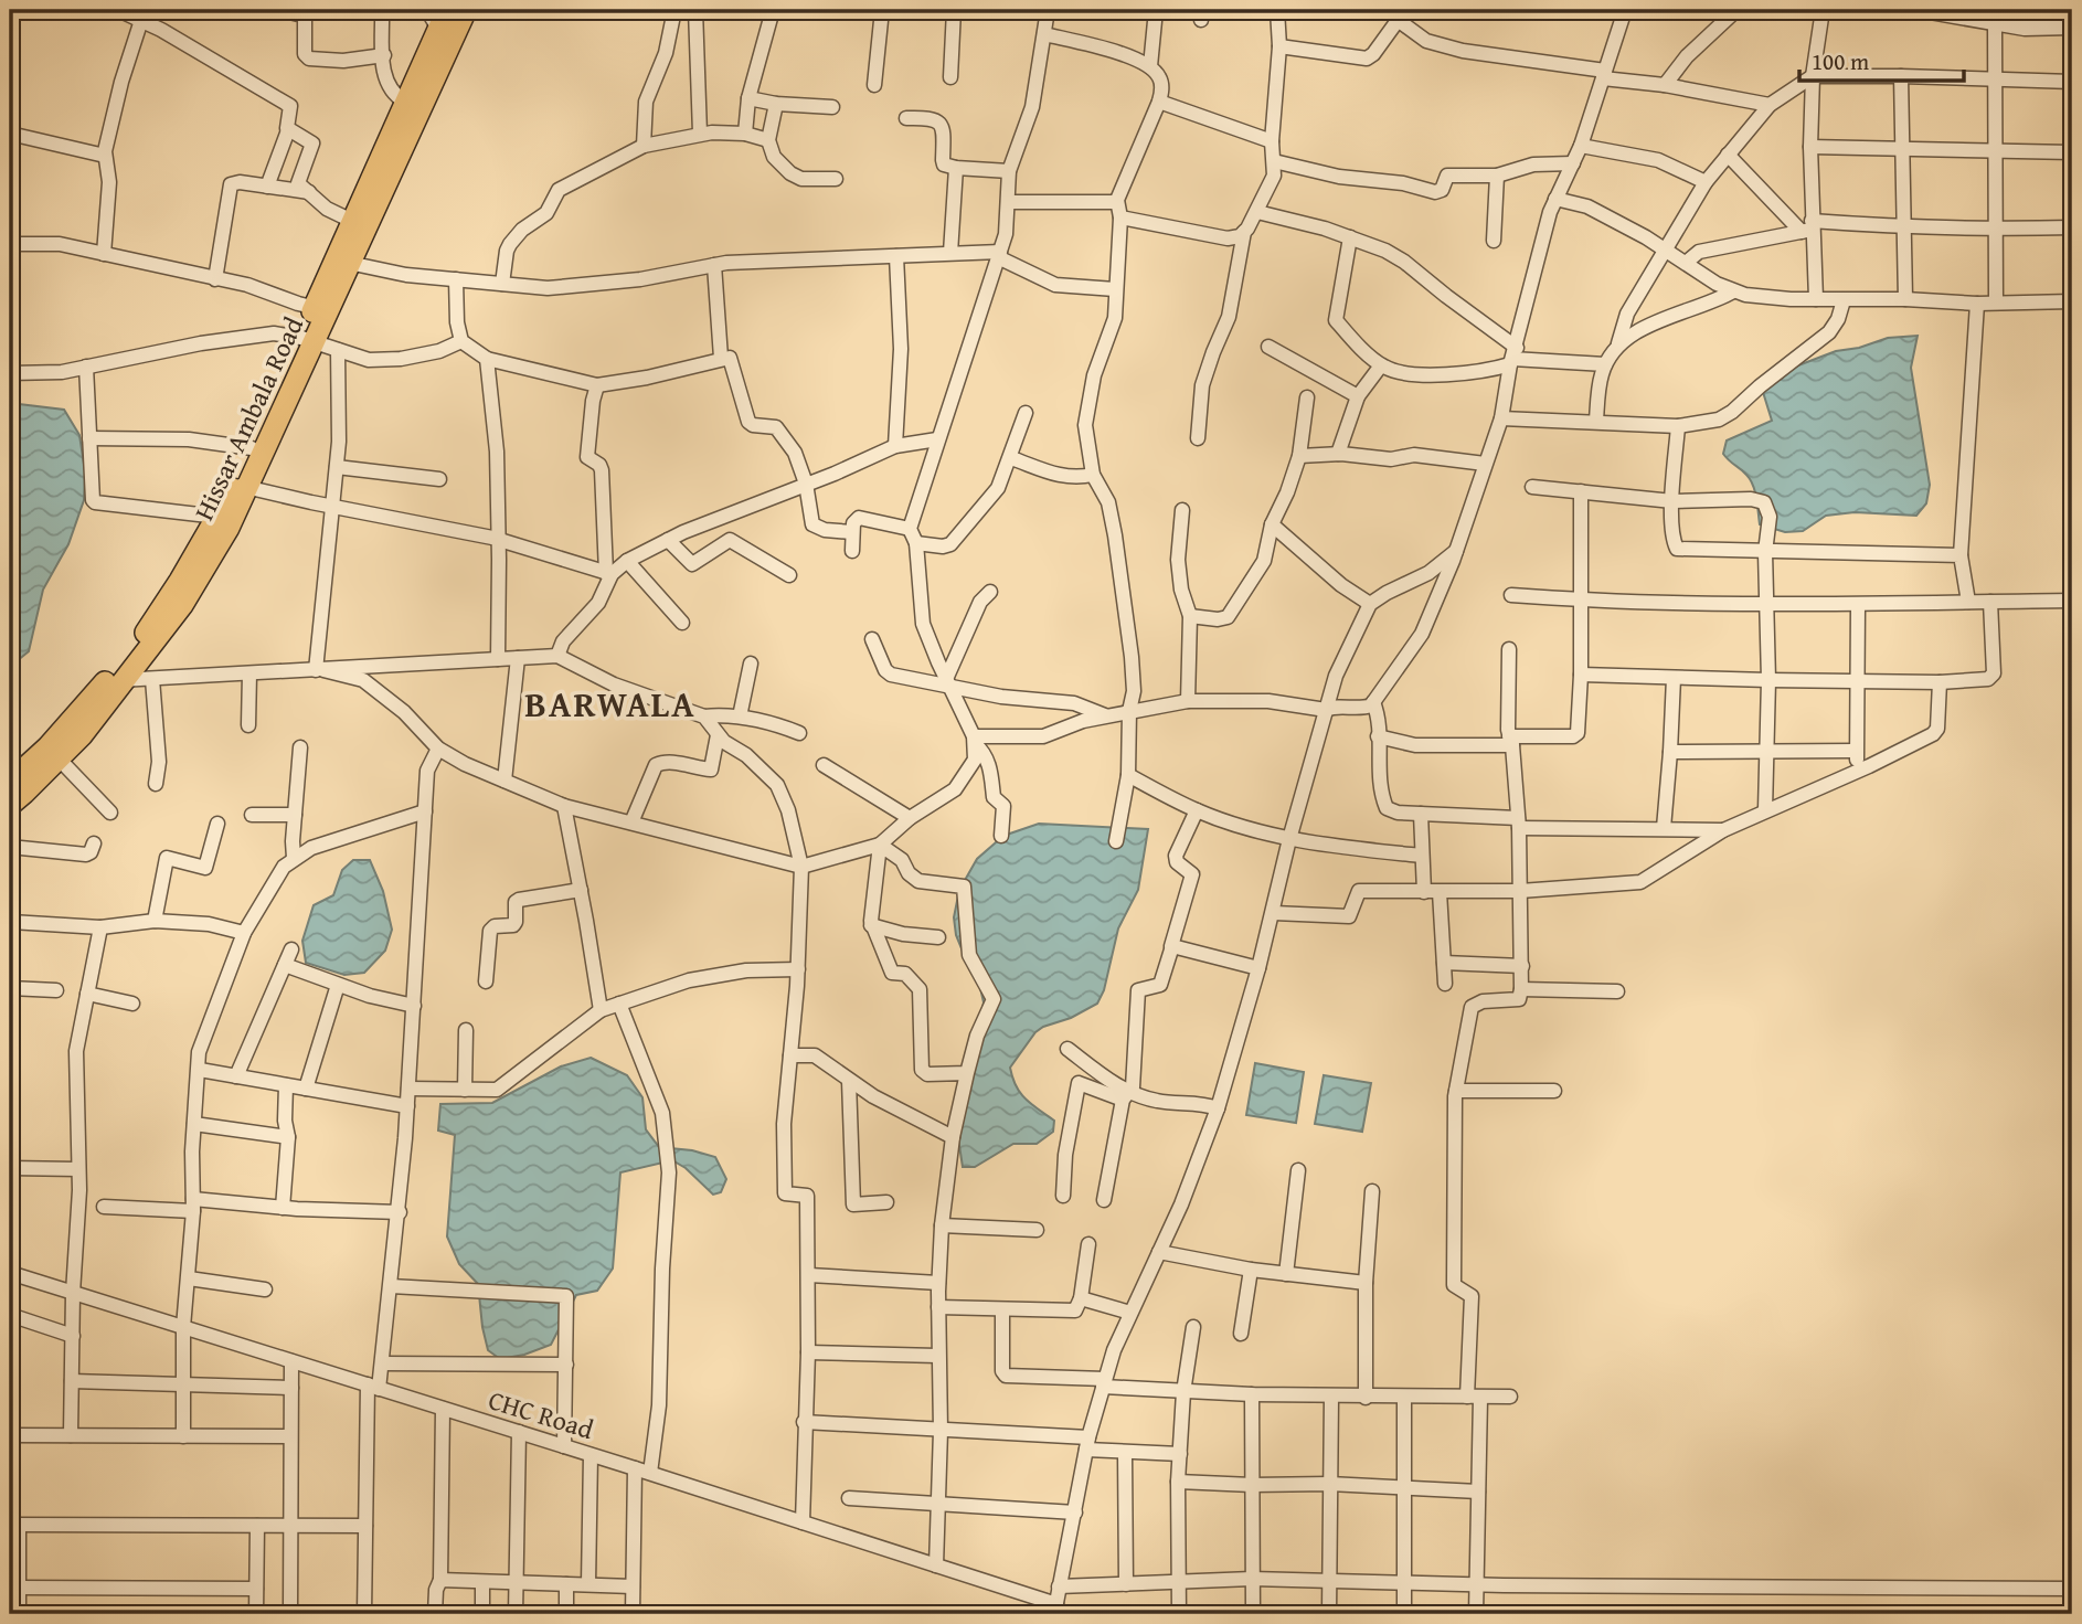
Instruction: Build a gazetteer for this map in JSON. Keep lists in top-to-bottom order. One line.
{"streets":{"main road":["Hissar Ambala Road"],"street":["CHC Road"]},"districts":["BARWALA"],"scale_bar":"100 m"}
